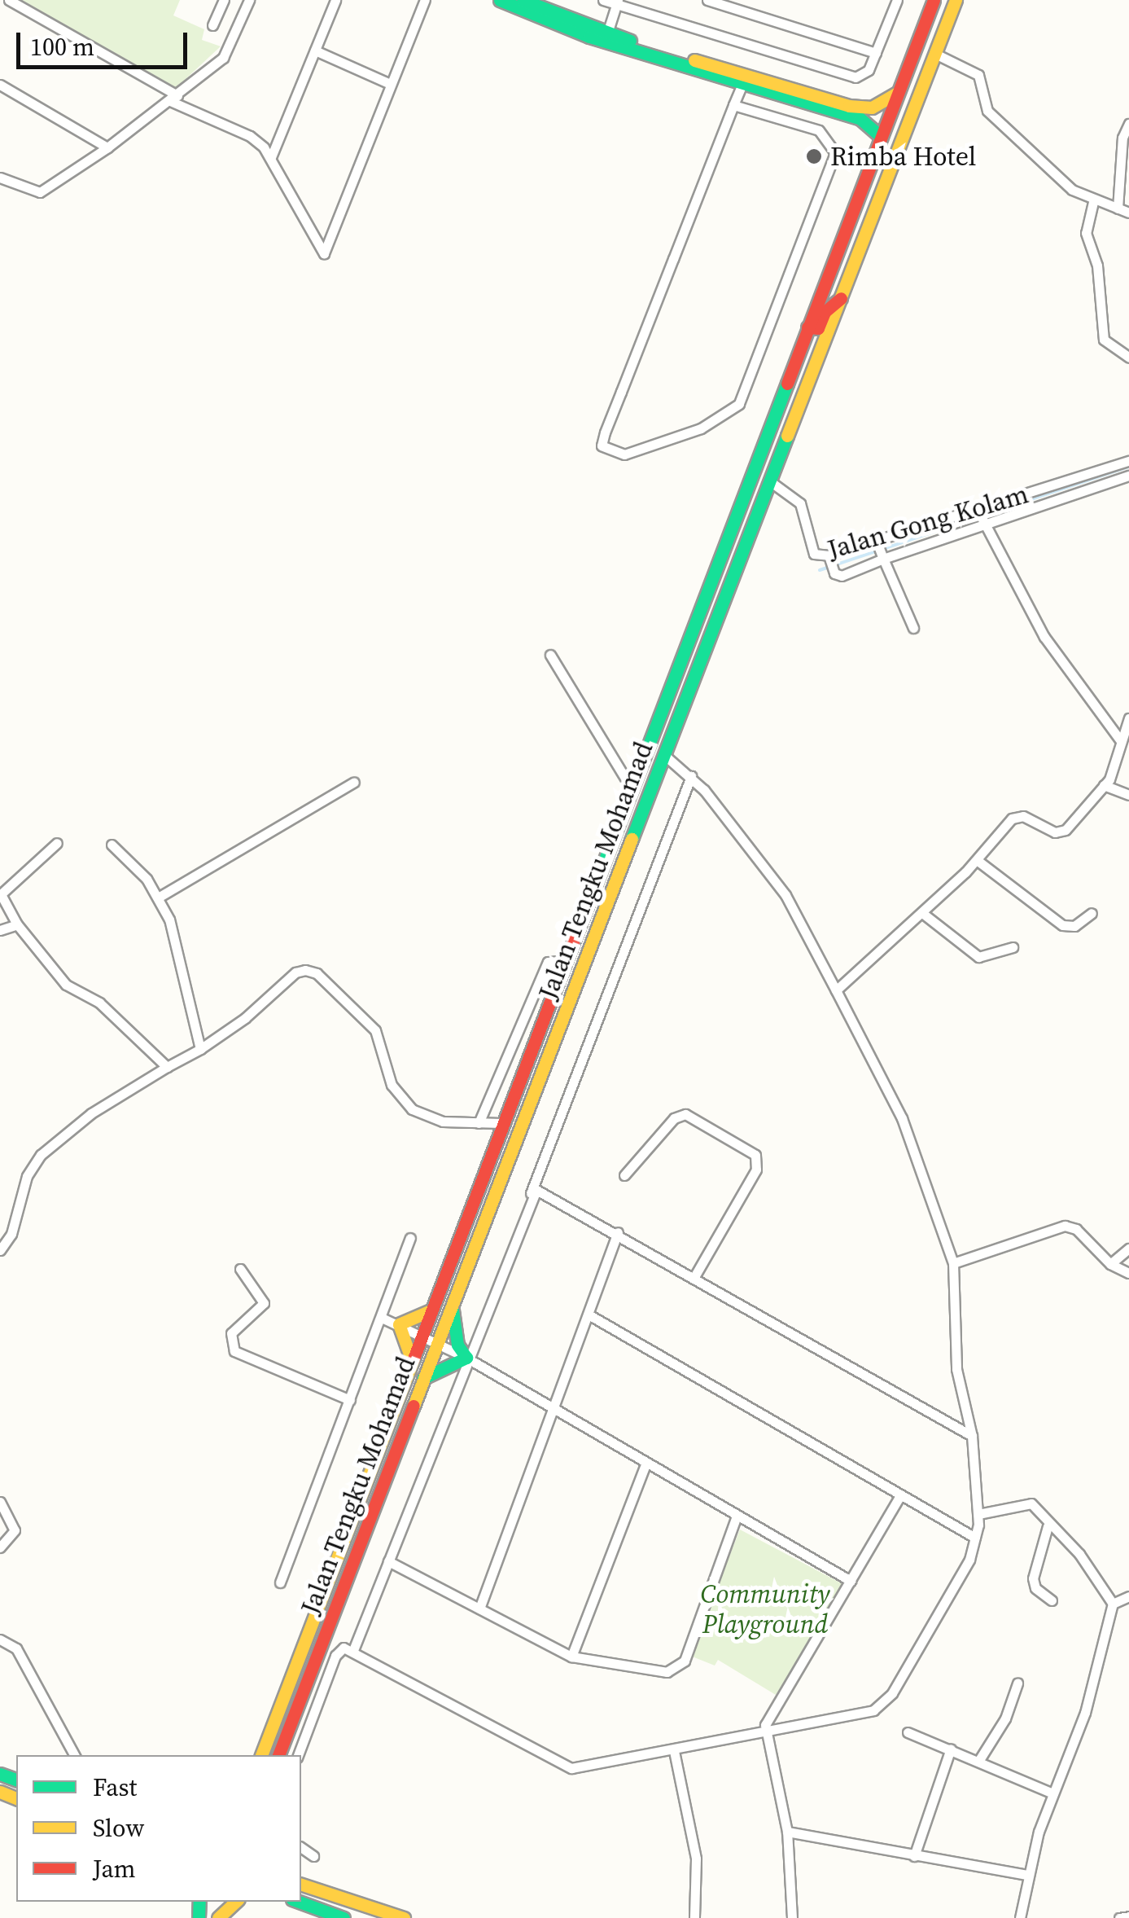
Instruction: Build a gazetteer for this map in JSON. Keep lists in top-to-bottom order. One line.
{"streets":{"main road":["Jalan Tengku Mohamad"],"street":["Jalan Gong Kolam"]},"crossings":[["Jalan Gong Kolam","Jalan Tengku Mohamad"]],"parks":["Community Playground"],"places":["Rimba Hotel"],"legend":["Fast","Slow","Jam"],"scale_bar":"100 m"}
